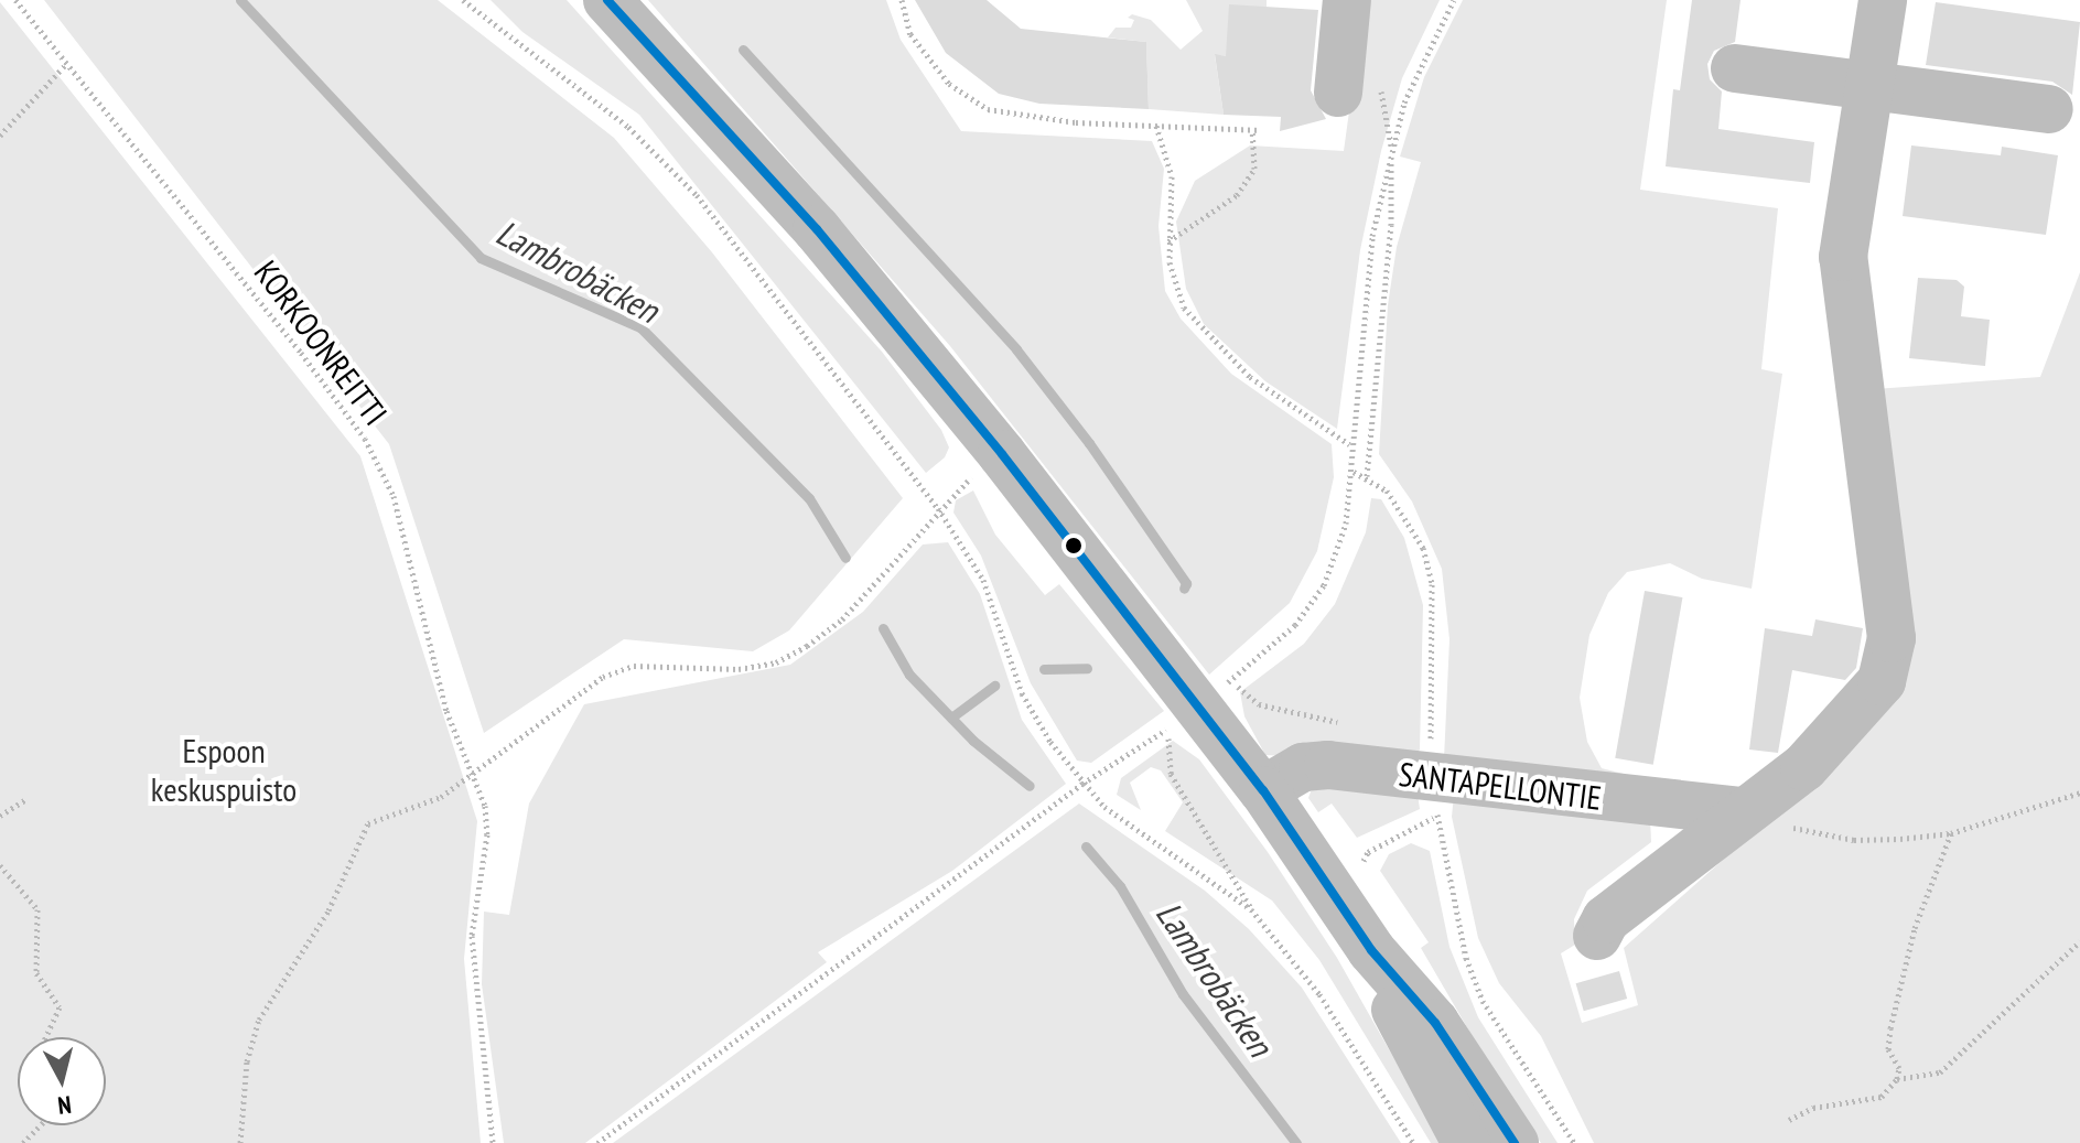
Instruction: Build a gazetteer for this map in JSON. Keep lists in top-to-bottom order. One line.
{"streets":{"main road":["SANTAPELLONTIE"],"path":["KORKOONREITTI"]},"water":["Lambrobäcken"],"parks":["Espoon keskuspuisto"],"north":"bottom"}
